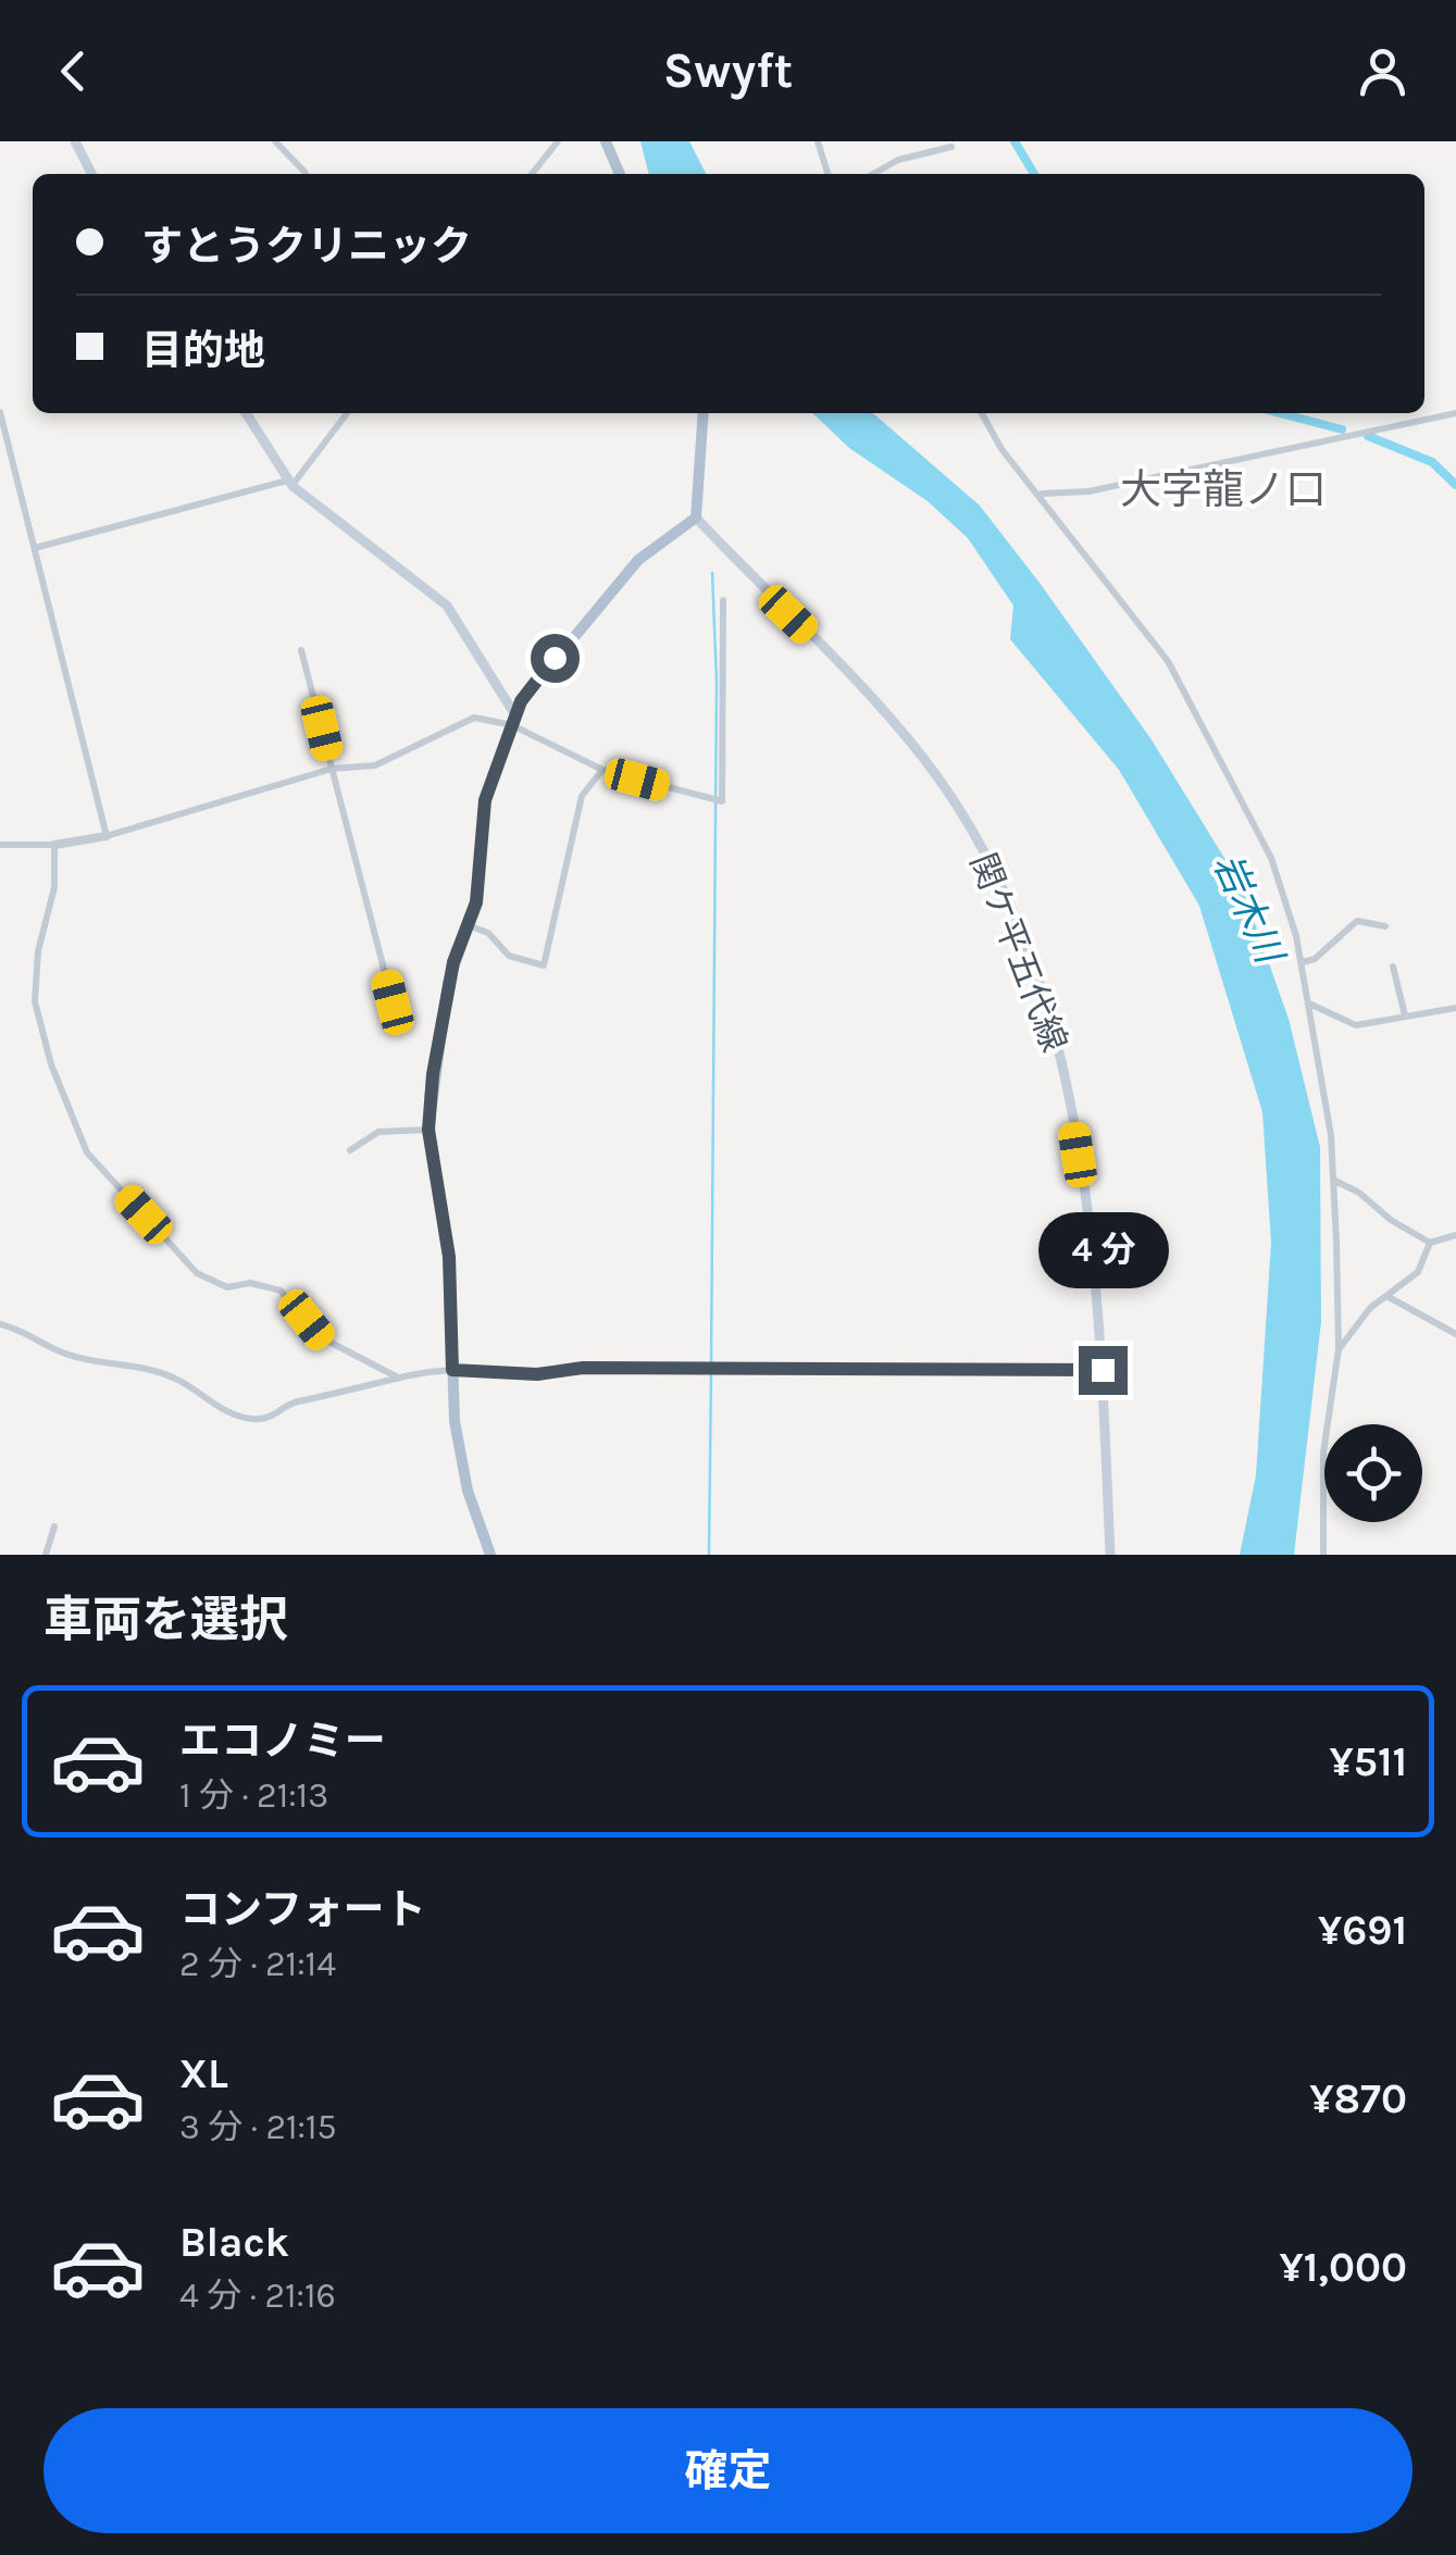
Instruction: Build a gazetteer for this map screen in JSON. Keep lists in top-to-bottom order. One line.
{"streets":{"main road":["関ケ平五代線"]},"districts":["大字龍ノ口"],"water":["岩木川"],"page":{"header":"Swyft","banner":["すとうクリニック","目的地"],"bubble":"4 分","heading":"車両を選択","list":[{"name":"エコノミー","note":"1 分 · 21:13","value":"¥511"},{"name":"コンフォート","note":"2 分 · 21:14","value":"¥691"},{"name":"XL","note":"3 分 · 21:15","value":"¥870"},{"name":"Black","note":"4 分 · 21:16","value":"¥1,000"}],"buttons":"確定"}}
